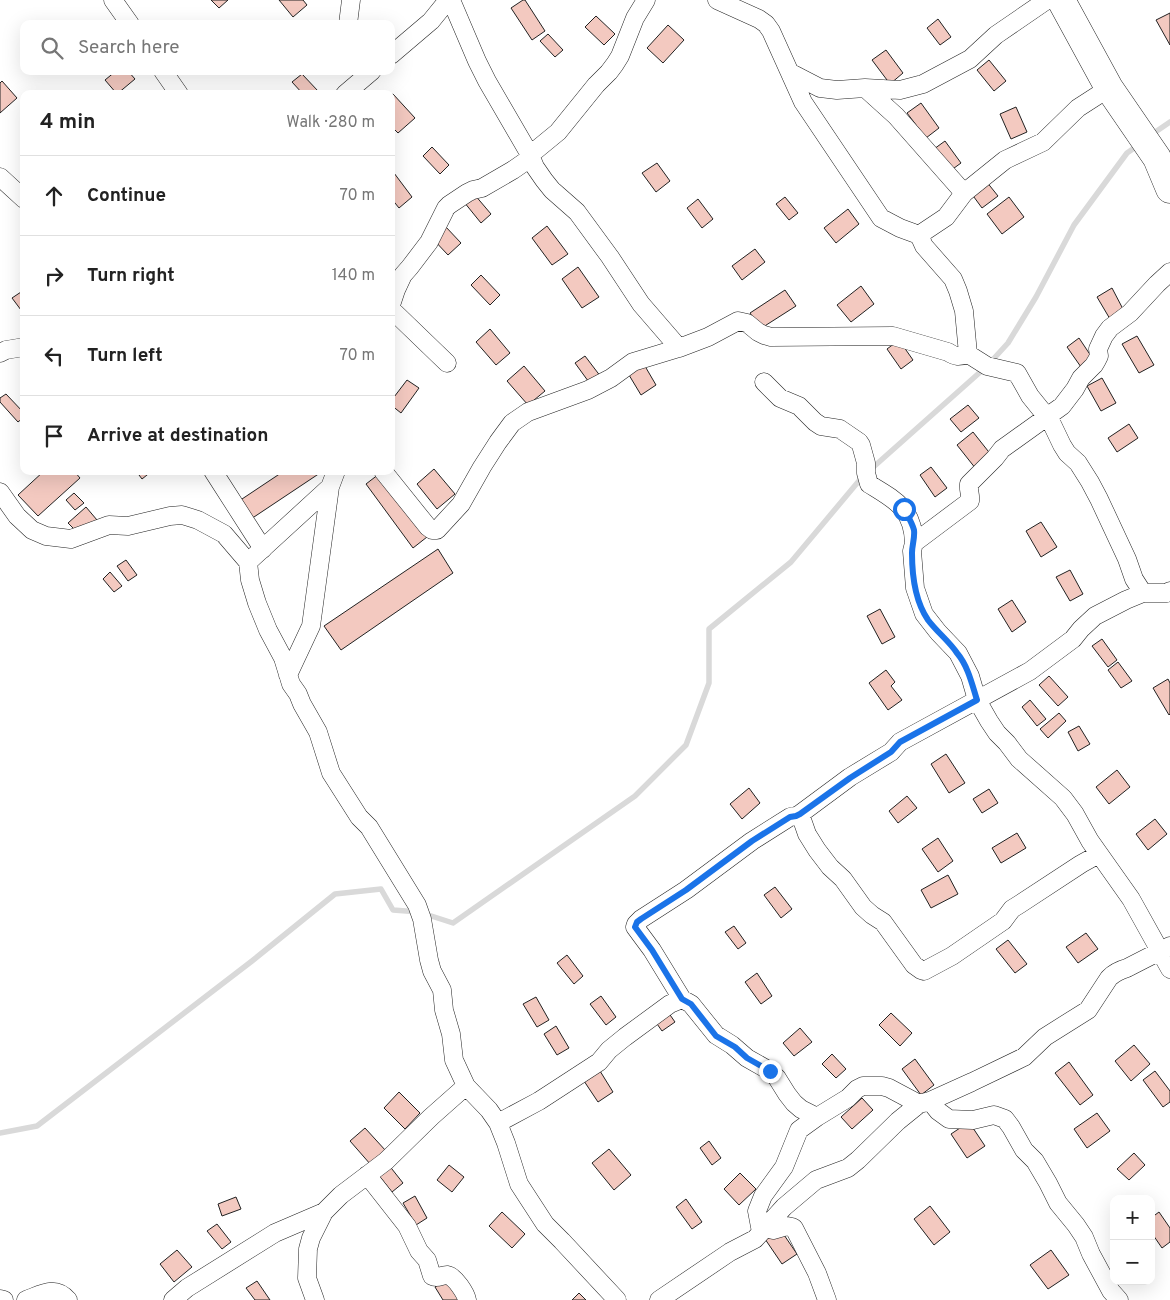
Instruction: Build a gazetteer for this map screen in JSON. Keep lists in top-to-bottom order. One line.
{"page":{"search":"Search here","heading":["4 min","Walk · 280 m"],"list":[["Continue","70 m"],["Turn right","140 m"],["Turn left","70 m"],"Arrive at destination"],"map_buttons":["+","−"]}}
